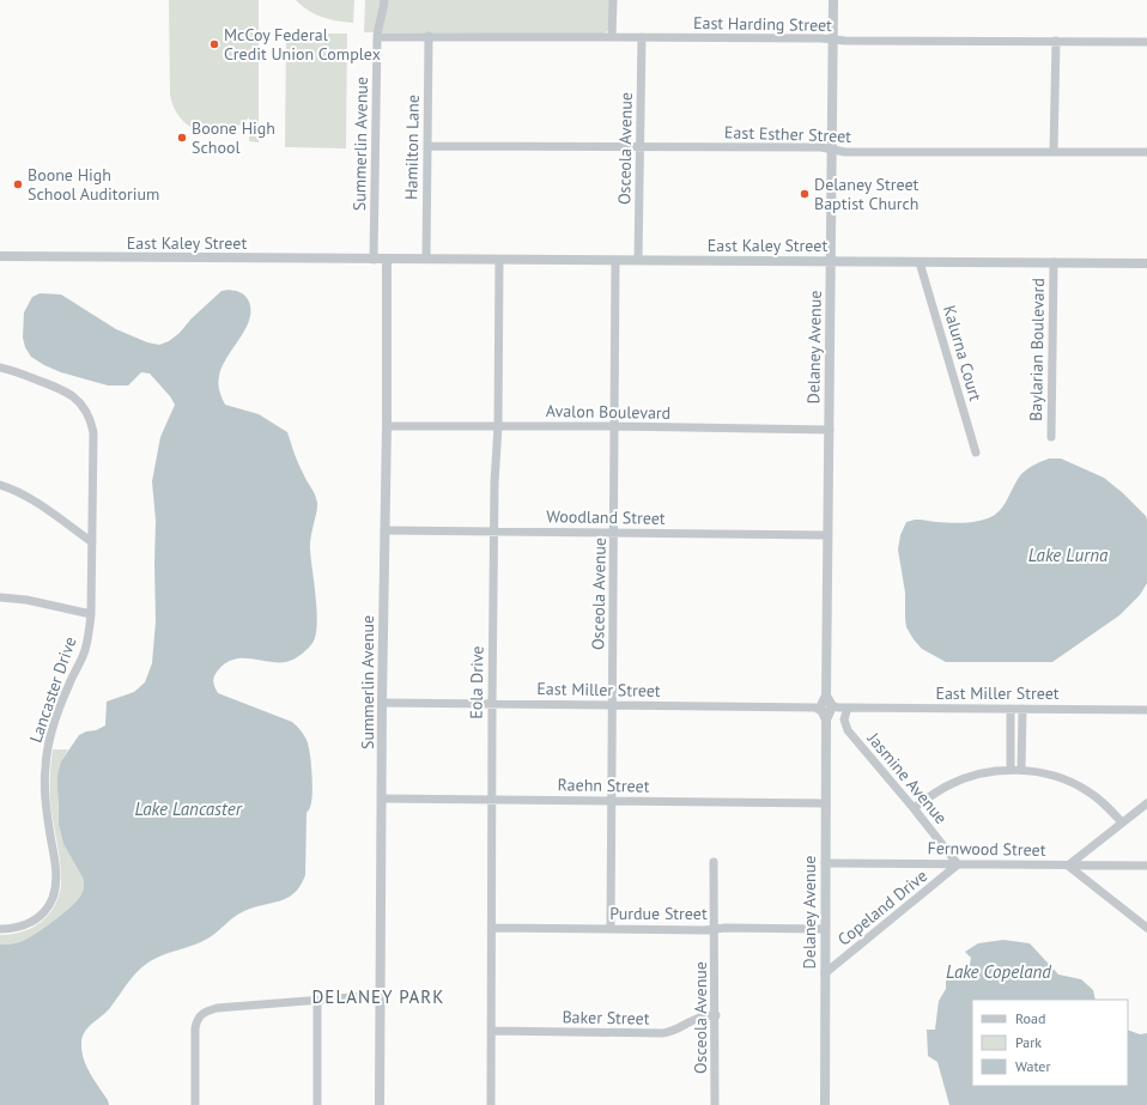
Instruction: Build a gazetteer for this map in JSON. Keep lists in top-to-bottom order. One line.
{"streets":{"street":["East Harding Street","East Esther Street","Summerlin Avenue","Hamilton Lane","Osceola Avenue","East Kaley Street","Delaney Avenue","Baylarian Boulevard","Kalurna Court","Avalon Boulevard","Woodland Street","Eola Drive","Lancaster Drive","East Miller Street","Jasmine Avenue","Raehn Street","Fernwood Street","Copeland Drive","Purdue Street","Baker Street"]},"crossings":[["East Harding Street","Summerlin Avenue"],["East Harding Street","Hamilton Lane"],["East Harding Street","Osceola Avenue"],["East Harding Street","Delaney Avenue"],["East Esther Street","Hamilton Lane"],["East Esther Street","Osceola Avenue"],["East Esther Street","Delaney Avenue"],["Summerlin Avenue","East Kaley Street"],["Summerlin Avenue","Avalon Boulevard"],["Summerlin Avenue","Woodland Street"],["Summerlin Avenue","East Miller Street"],["Summerlin Avenue","Raehn Street"],["Hamilton Lane","East Kaley Street"],["Osceola Avenue","East Kaley Street"],["Osceola Avenue","Avalon Boulevard"],["Osceola Avenue","Woodland Street"],["Osceola Avenue","East Miller Street"],["Osceola Avenue","Raehn Street"],["Osceola Avenue","Purdue Street"],["Osceola Avenue","Baker Street"],["East Kaley Street","Delaney Avenue"],["East Kaley Street","Baylarian Boulevard"],["East Kaley Street","Kalurna Court"],["East Kaley Street","Eola Drive"],["Delaney Avenue","Avalon Boulevard"],["Delaney Avenue","Woodland Street"],["Delaney Avenue","East Miller Street"],["Delaney Avenue","Raehn Street"],["Delaney Avenue","Fernwood Street"],["Delaney Avenue","Copeland Drive"],["Delaney Avenue","Purdue Street"],["Avalon Boulevard","Eola Drive"],["Woodland Street","Eola Drive"],["Eola Drive","East Miller Street"],["Eola Drive","Raehn Street"],["Eola Drive","Purdue Street"],["Eola Drive","Baker Street"],["East Miller Street","Jasmine Avenue"],["Jasmine Avenue","Fernwood Street"],["Jasmine Avenue","Copeland Drive"],["Fernwood Street","Copeland Drive"]],"districts":["DELANEY PARK"],"water":["Lake Lurna","Lake Lancaster","Lake Copeland"],"places":["McCoy Federal Credit Union Complex","Boone High School","Boone High School Auditorium","Delaney Street Baptist Church"],"legend":["Road","Park","Water"]}
